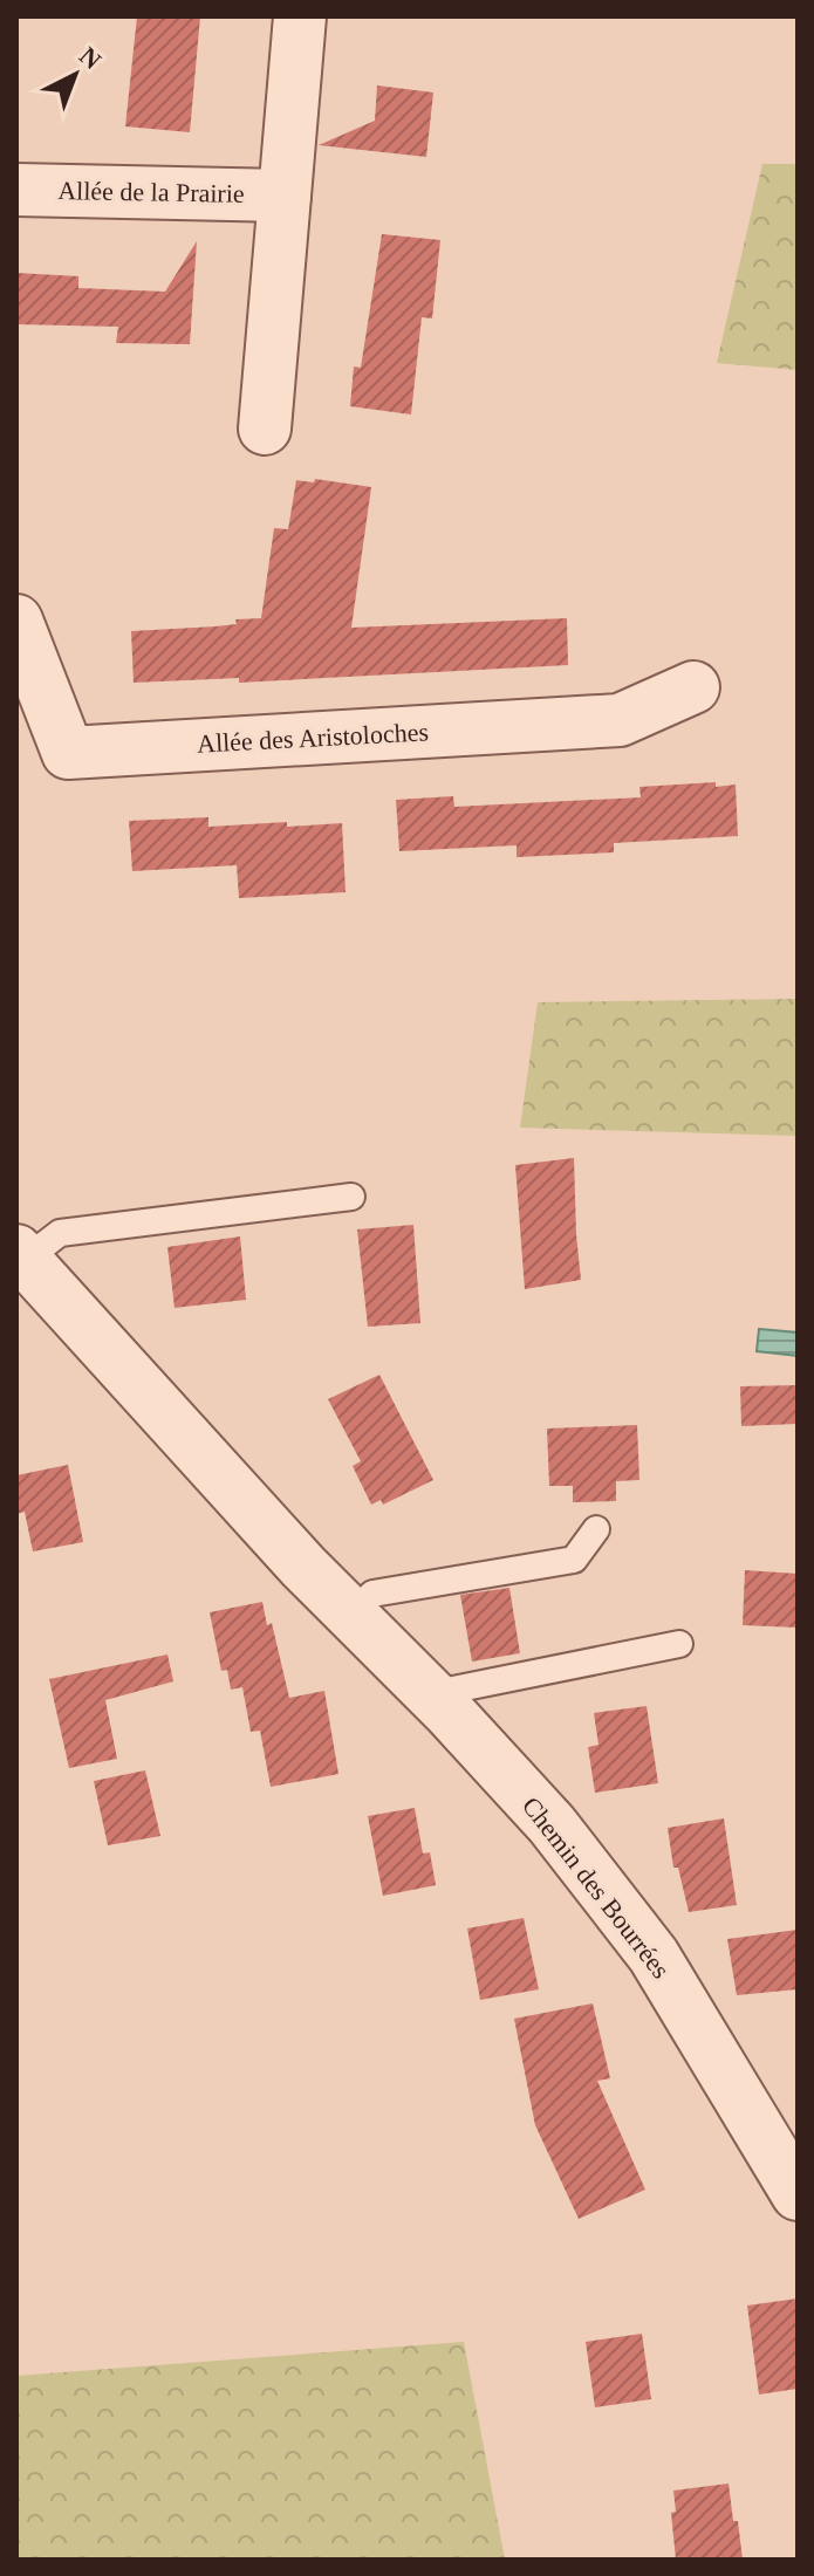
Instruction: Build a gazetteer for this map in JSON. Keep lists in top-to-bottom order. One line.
{"streets":{"street":["Allée de la Prairie","Allée des Aristoloches","Chemin des Bourrées"]},"north":"top right"}
